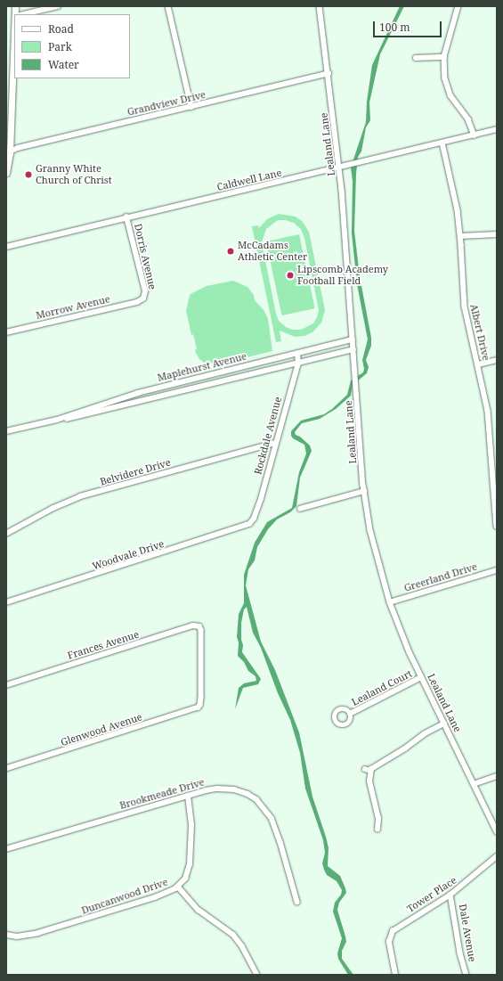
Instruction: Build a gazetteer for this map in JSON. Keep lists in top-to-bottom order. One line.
{"streets":{"street":["Grandview Drive","Lealand Lane","Caldwell Lane","Dorris Avenue","Morrow Avenue","Albert Drive","Maplehurst Avenue","Rockdale Avenue","Belvidere Drive","Woodvale Drive","Greerland Drive","Frances Avenue","Lealand Court","Glenwood Avenue","Brookmeade Drive","Tower Place","Duncanwood Drive","Dale Avenue"]},"crossings":[["Grandview Drive","Lealand Lane"],["Lealand Lane","Caldwell Lane"],["Lealand Lane","Maplehurst Avenue"],["Lealand Lane","Greerland Drive"],["Lealand Lane","Lealand Court"],["Caldwell Lane","Dorris Avenue"],["Caldwell Lane","Albert Drive"],["Dorris Avenue","Morrow Avenue"],["Maplehurst Avenue","Rockdale Avenue"],["Rockdale Avenue","Belvidere Drive"],["Rockdale Avenue","Woodvale Drive"],["Frances Avenue","Glenwood Avenue"],["Brookmeade Drive","Duncanwood Drive"],["Tower Place","Dale Avenue"]],"places":["Granny White Church of Christ","McCadams Athletic Center","Lipscomb Academy Football Field"],"legend":["Road","Park","Water"],"scale_bar":"100 m"}
